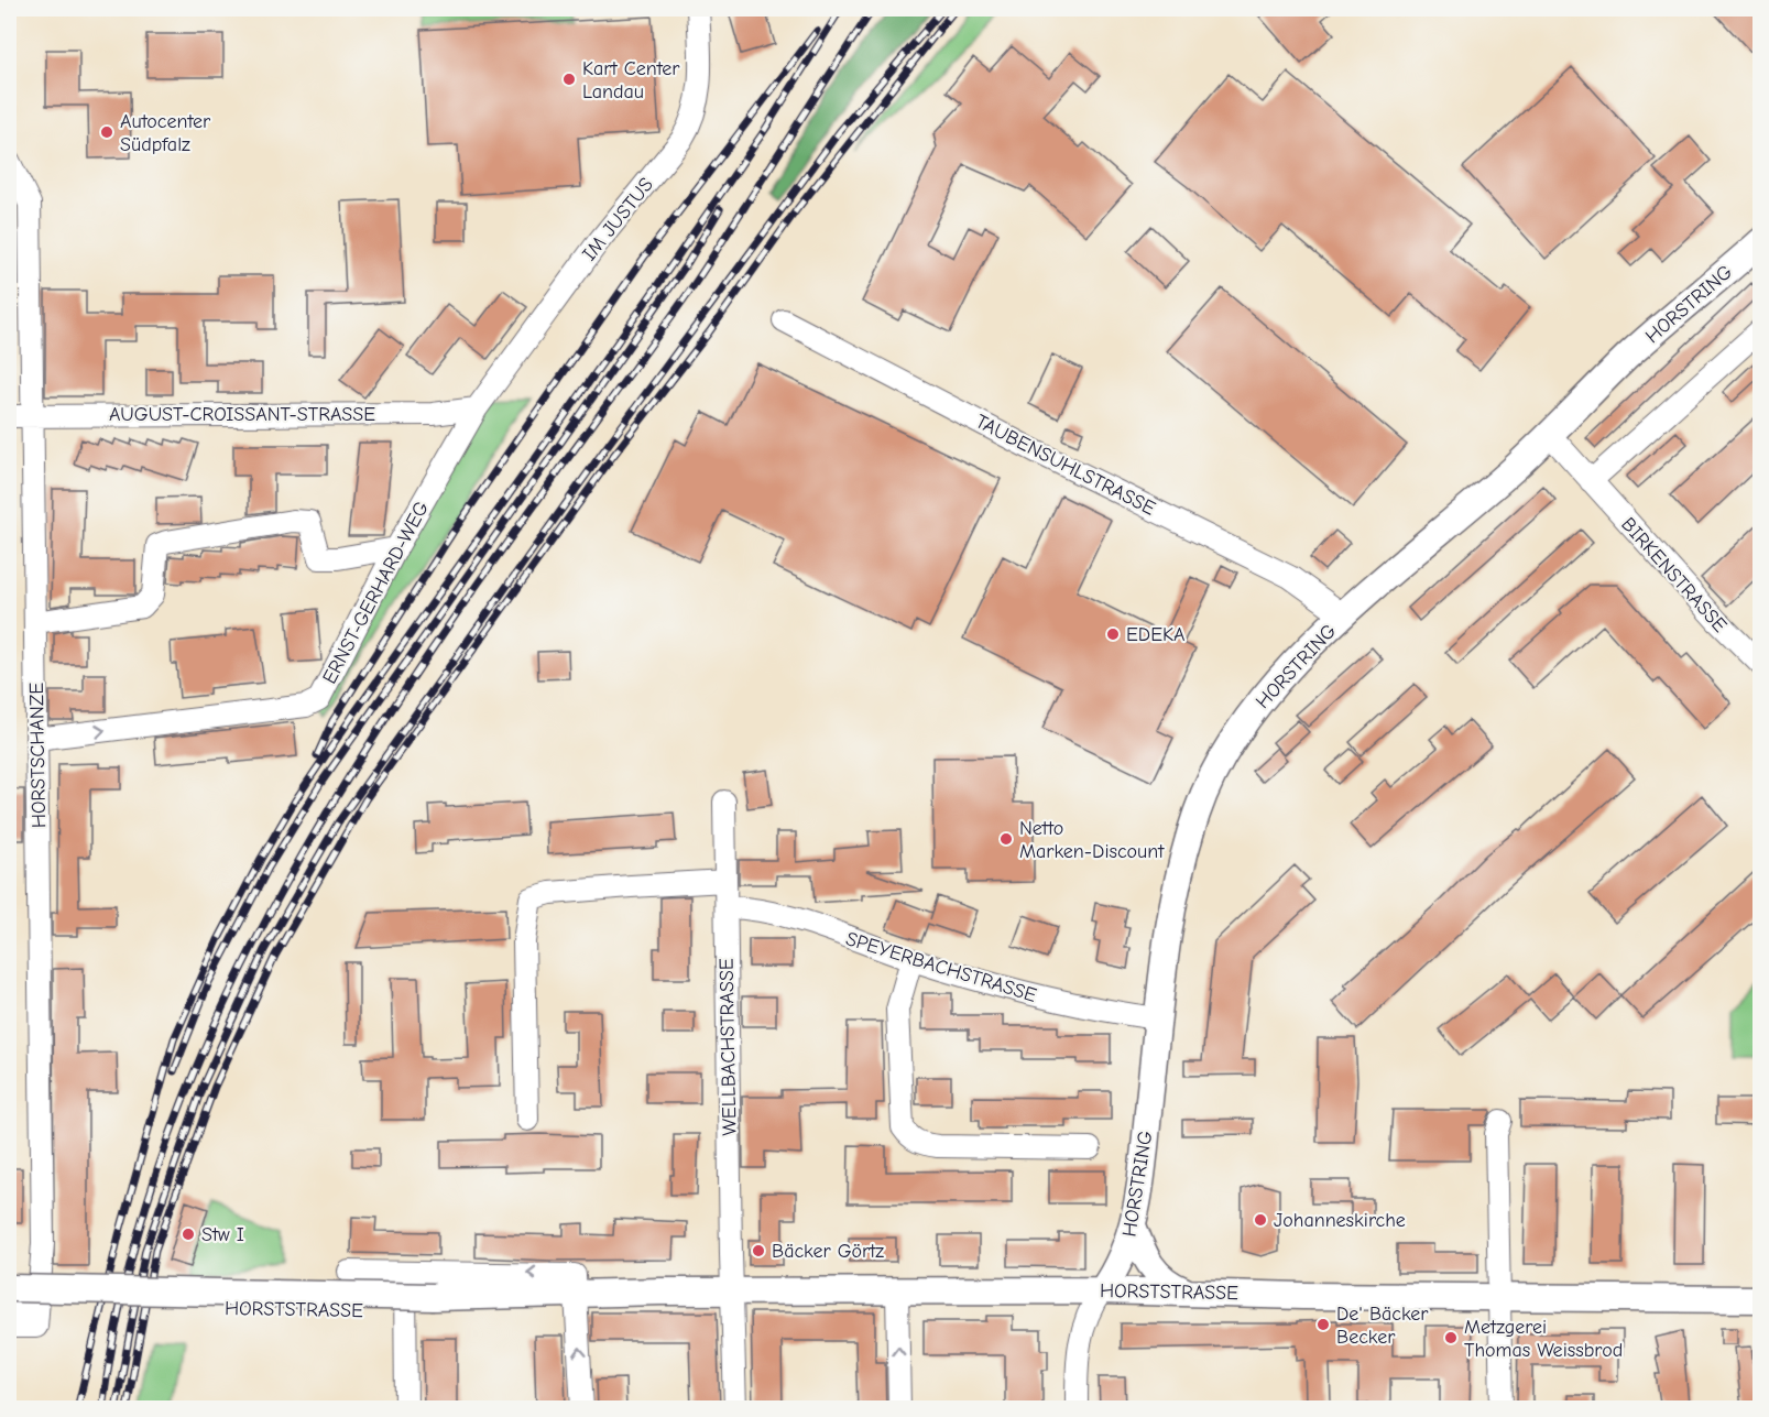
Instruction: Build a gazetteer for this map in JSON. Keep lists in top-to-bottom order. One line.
{"streets":{"street":["IM JUSTUS","HORSTRING","AUGUST-CROISSANT-STRASSE","TAUBENSUHLSTRASSE","BIRKENSTRASSE","ERNST-GERHARD-WEG","HORSTSCHANZE","SPEYERBACHSTRASSE","WELLBACHSTRASSE","HORSTSTRASSE"]},"crossings":[["IM JUSTUS","AUGUST-CROISSANT-STRASSE"],["IM JUSTUS","ERNST-GERHARD-WEG"],["HORSTRING","TAUBENSUHLSTRASSE"],["HORSTRING","BIRKENSTRASSE"],["HORSTRING","SPEYERBACHSTRASSE"],["HORSTRING","HORSTSTRASSE"],["AUGUST-CROISSANT-STRASSE","ERNST-GERHARD-WEG"],["AUGUST-CROISSANT-STRASSE","HORSTSCHANZE"],["ERNST-GERHARD-WEG","HORSTSCHANZE"],["SPEYERBACHSTRASSE","WELLBACHSTRASSE"],["WELLBACHSTRASSE","HORSTSTRASSE"]],"one_way":["ERNST-GERHARD-WEG"],"places":["Kart Center Landau","Autocenter Südpfalz","EDEKA","Netto Marken-Discount","Johanneskirche","Stw I","Bäcker Görtz","De' Bäcker Becker","Metzgerei Thomas Weissbrod"]}
